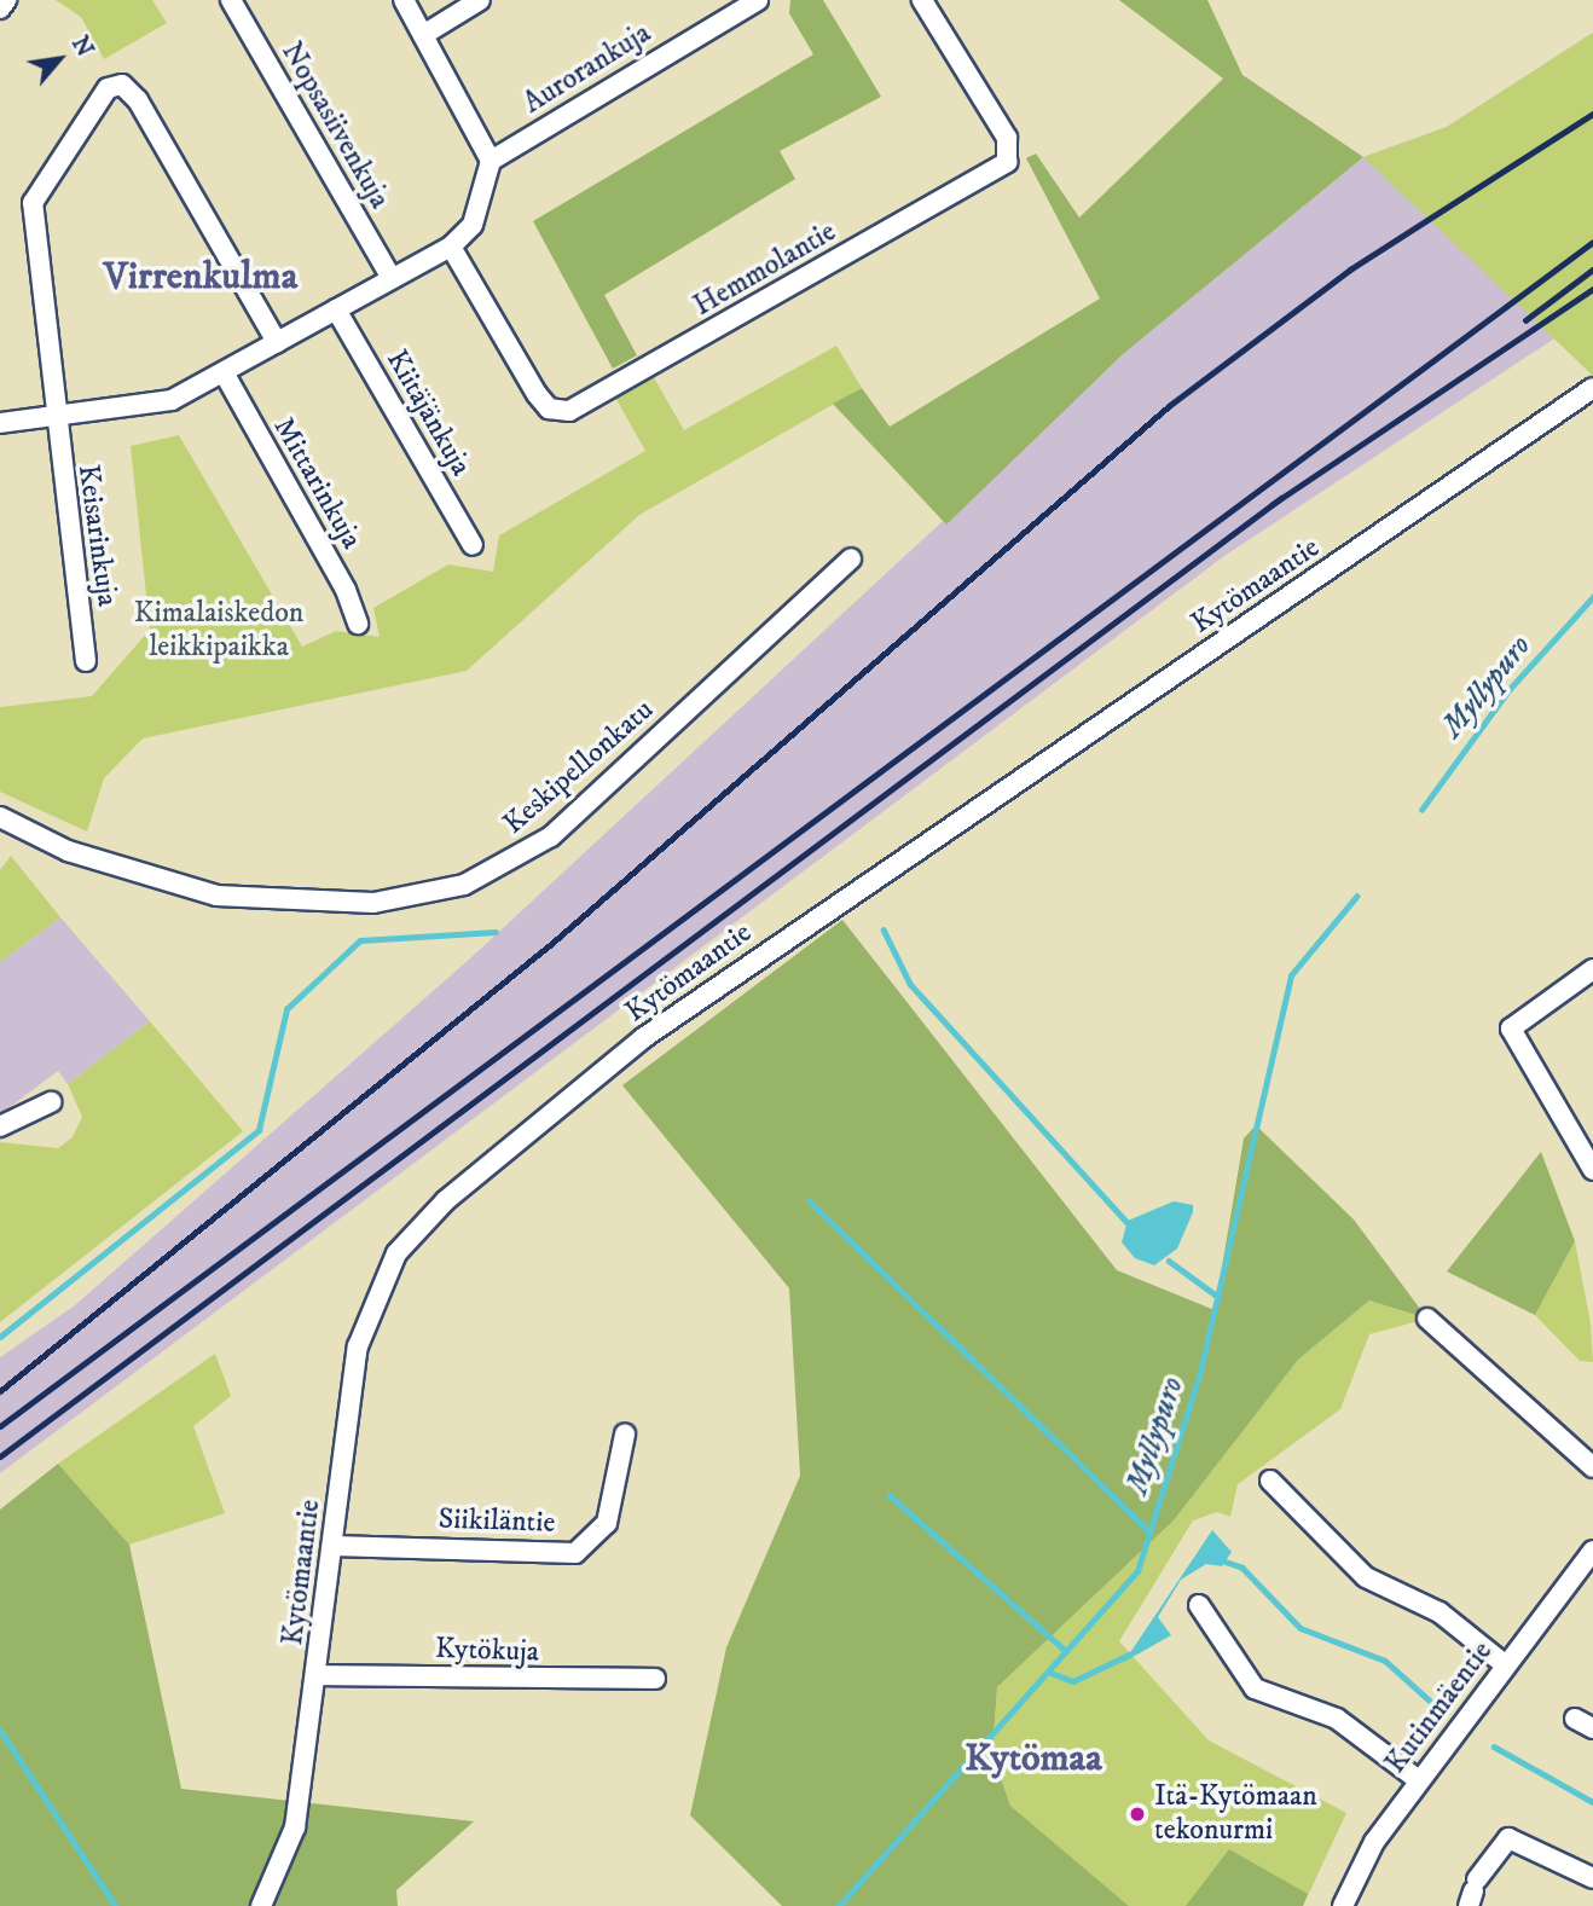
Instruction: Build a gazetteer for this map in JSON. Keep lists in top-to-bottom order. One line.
{"streets":{"street":["Aurorankuja","Nopsasiivenkuja","Hemmolantie","Kiitäjänkuja","Mittarinkuja","Keisarinkuja","Kytömaantie","Keskipellonkatu","Siikiläntie","Kytökuja","Kutinmäentie"]},"crossings":[["Kytömaantie","Siikiläntie"],["Kytömaantie","Kytökuja"]],"districts":["Virrenkulma","Kytömaa"],"water":["Myllypuro"],"parks":["Kimalaiskedon leikkipaikka"],"places":["Itä-Kytömaan tekonurmi"],"north":"top right"}
